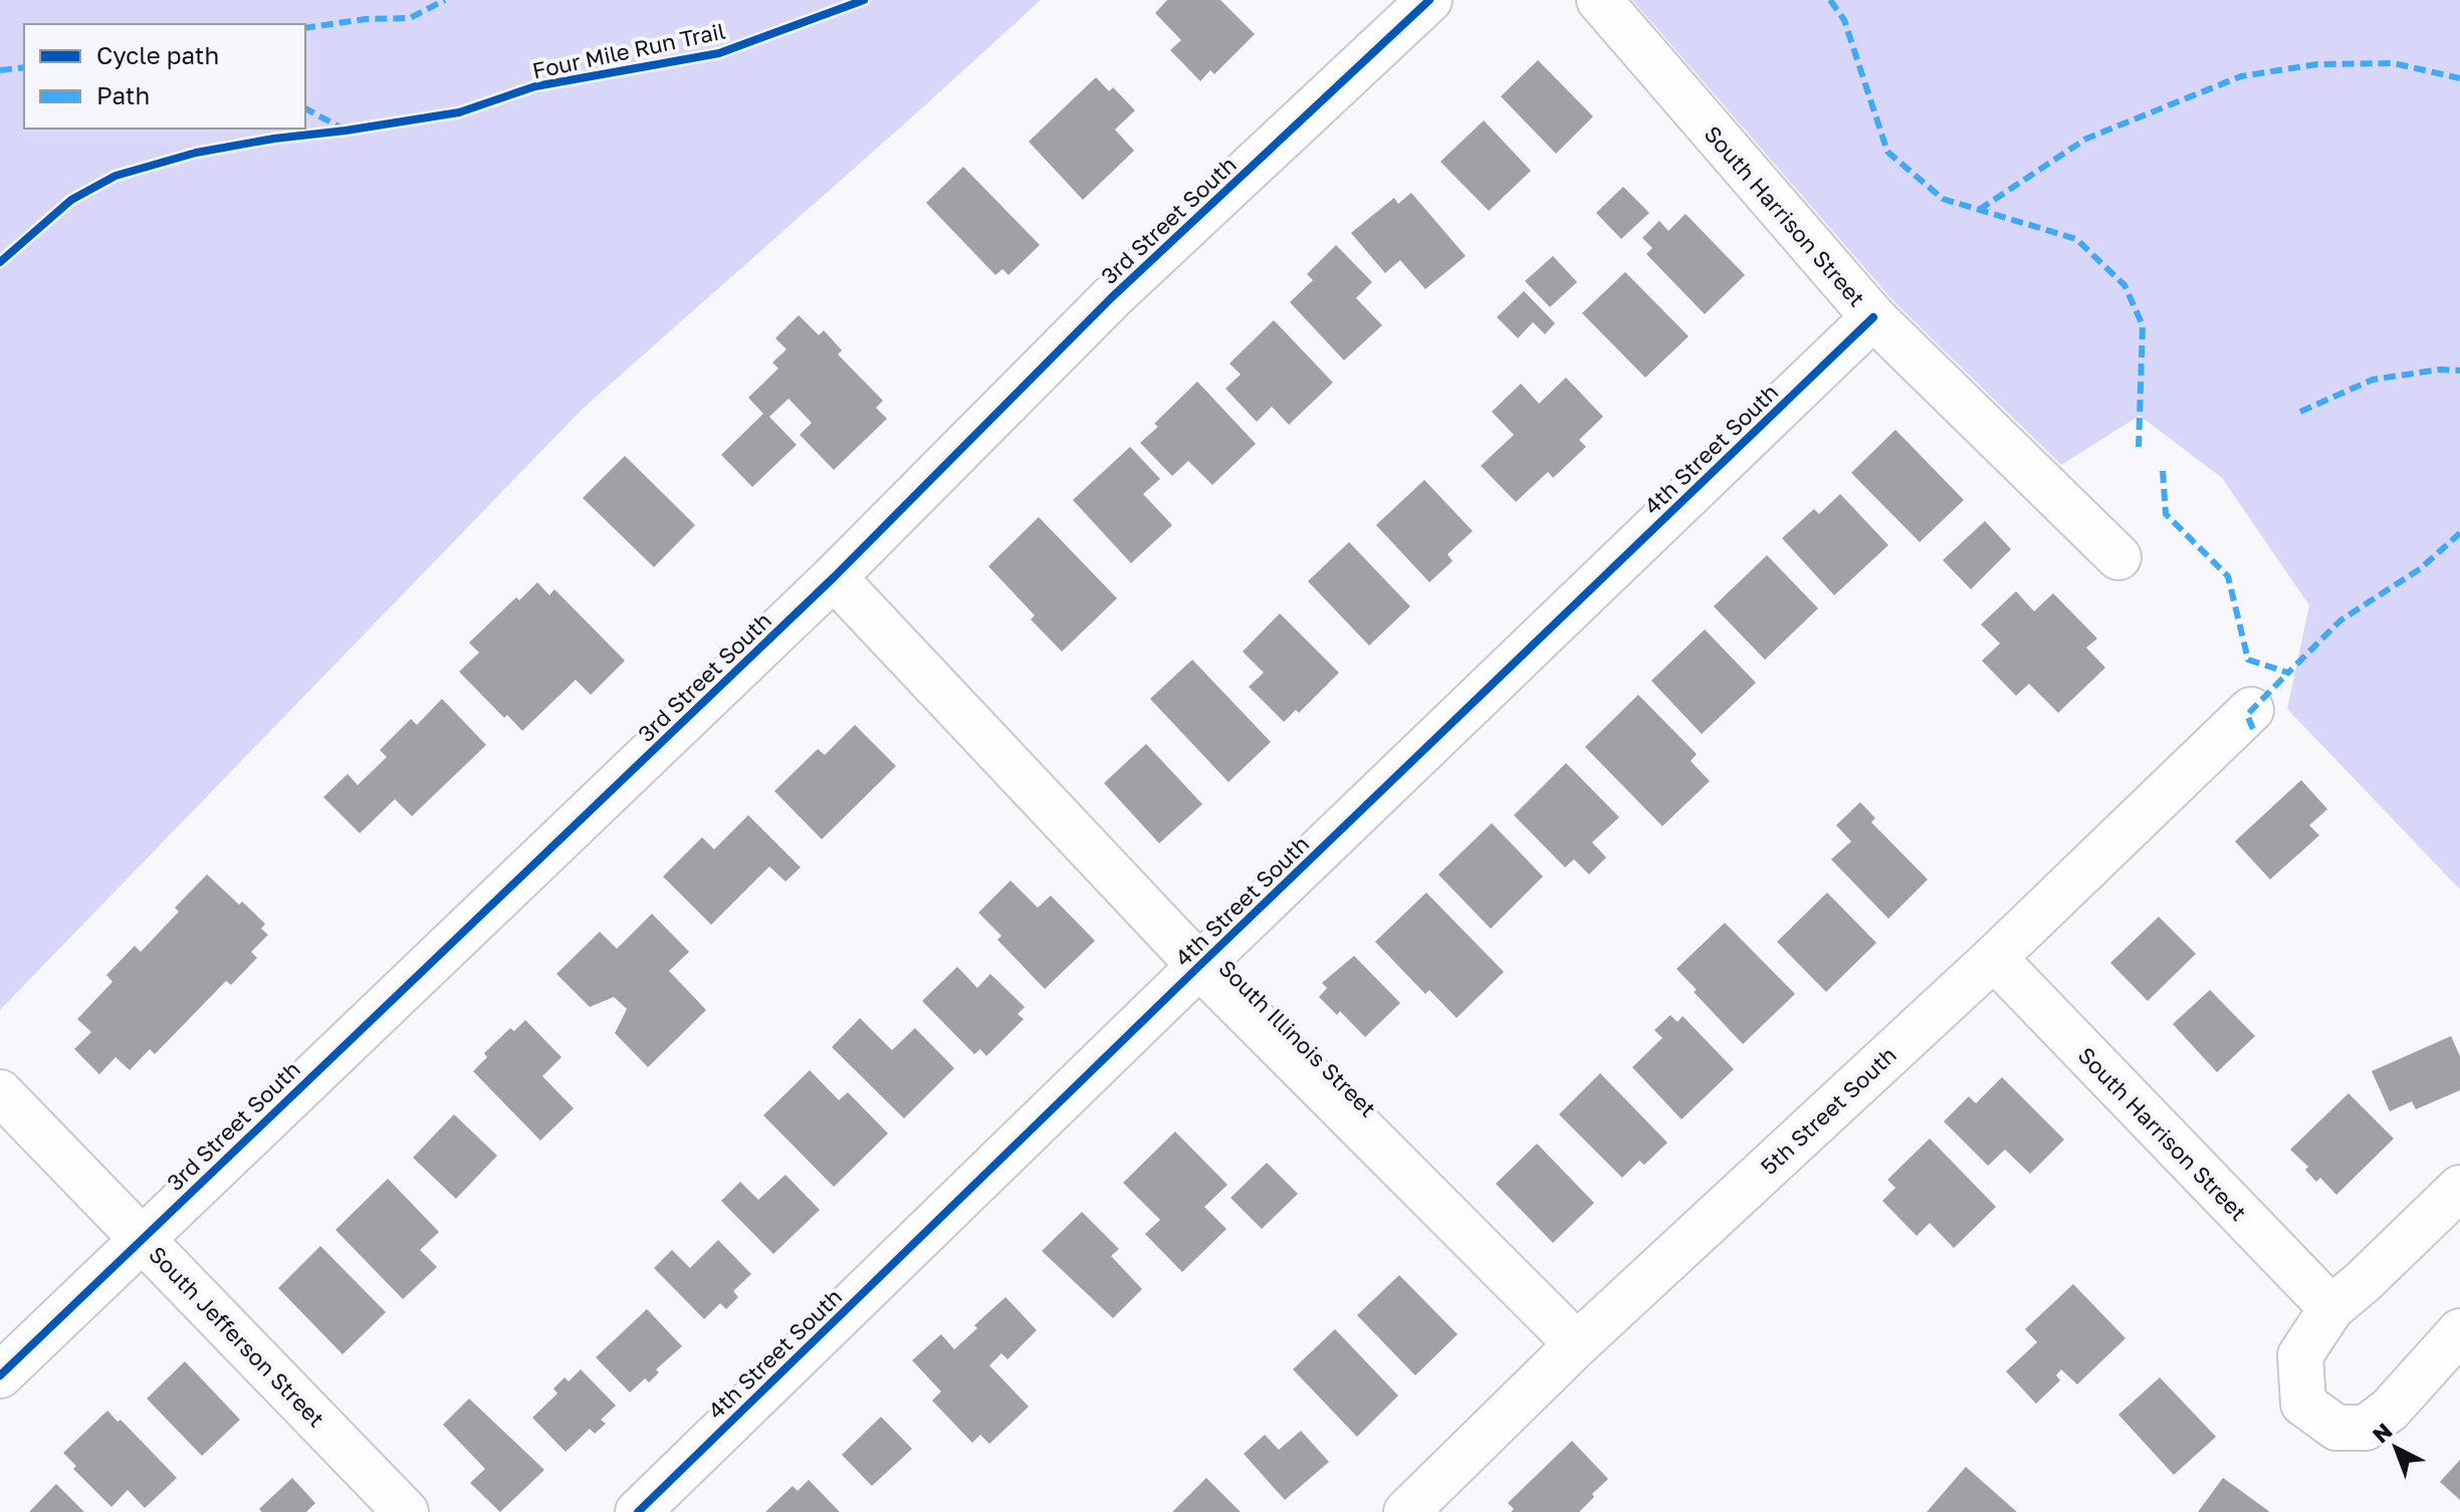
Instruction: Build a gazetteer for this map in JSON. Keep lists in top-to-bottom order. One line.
{"streets":{"street":["South Harrison Street","3rd Street South","4th Street South","South Illinois Street","5th Street South","South Jefferson Street"],"cycle path":["Four Mile Run Trail"]},"crossings":[["South Harrison Street","4th Street South"],["South Harrison Street","5th Street South"],["3rd Street South","South Illinois Street"],["3rd Street South","South Jefferson Street"],["4th Street South","South Illinois Street"],["South Illinois Street","5th Street South"]],"legend":["Cycle path","Path"],"north":"top left"}
